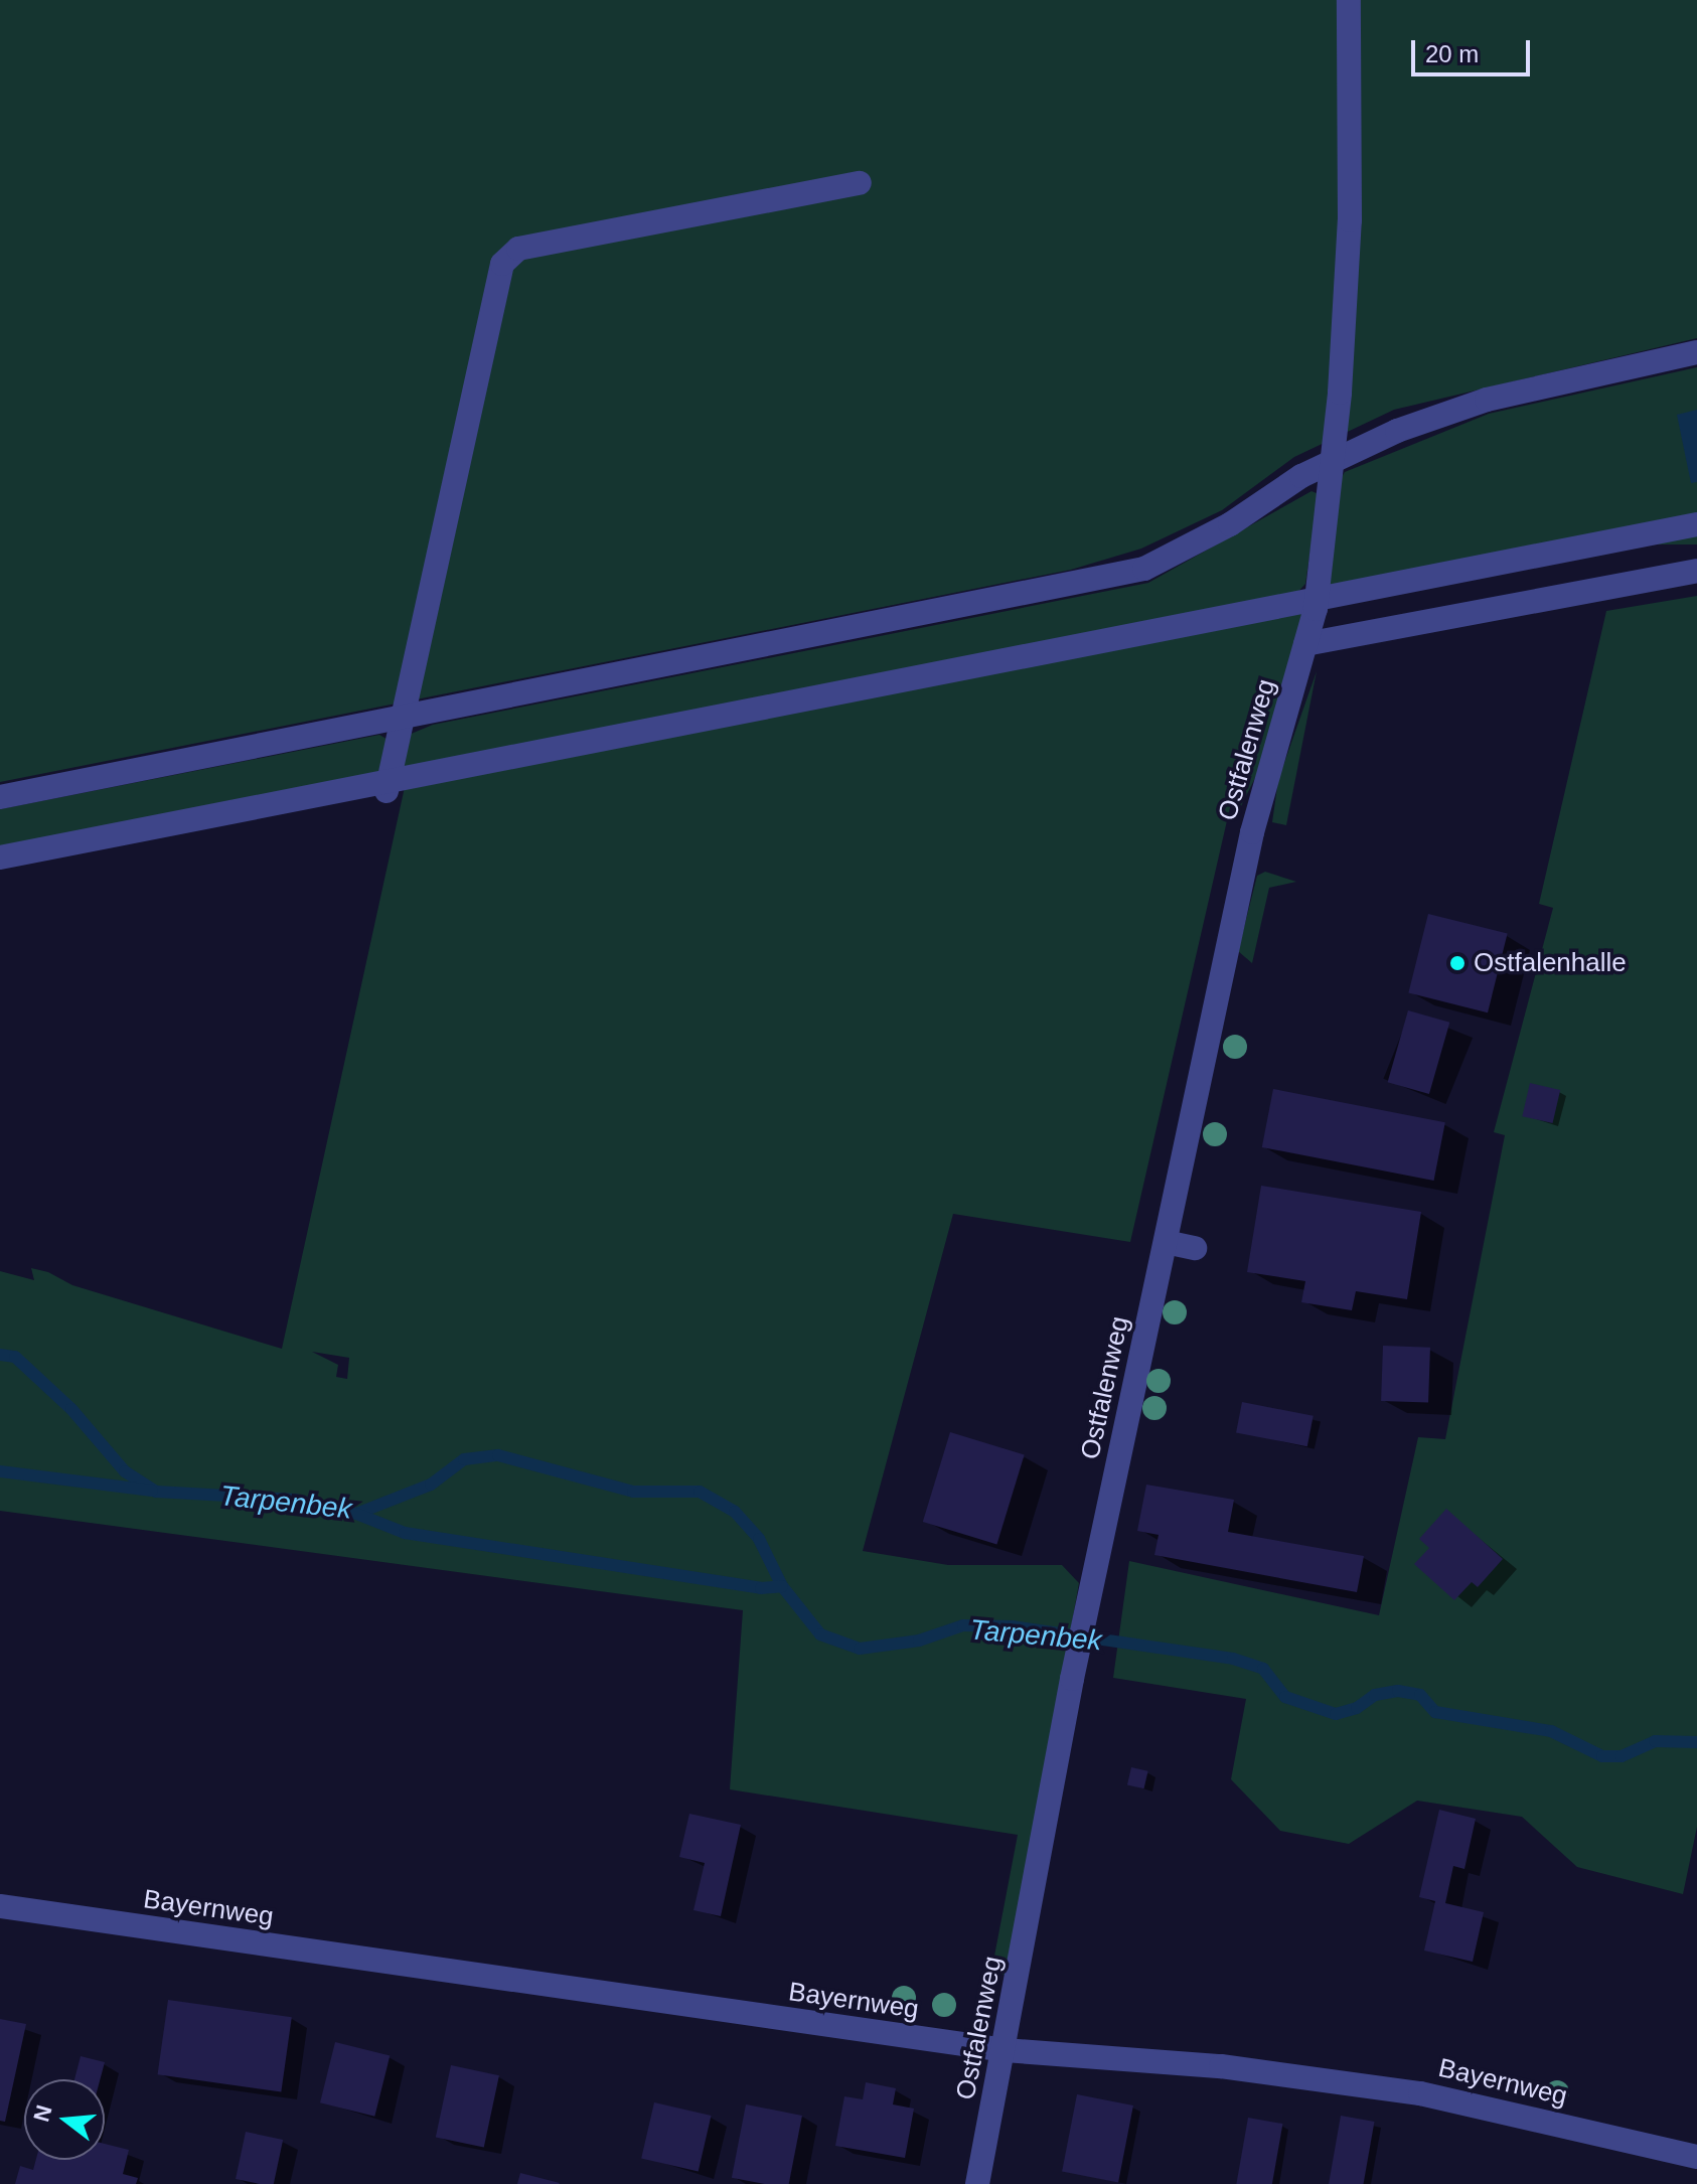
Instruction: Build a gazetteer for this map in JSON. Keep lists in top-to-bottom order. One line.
{"streets":{"street":["Ostfalenweg","Bayernweg"]},"crossings":[["Ostfalenweg","Bayernweg"]],"water":["Tarpenbek"],"places":["Ostfalenhalle"],"scale_bar":"20 m","north":"left"}
